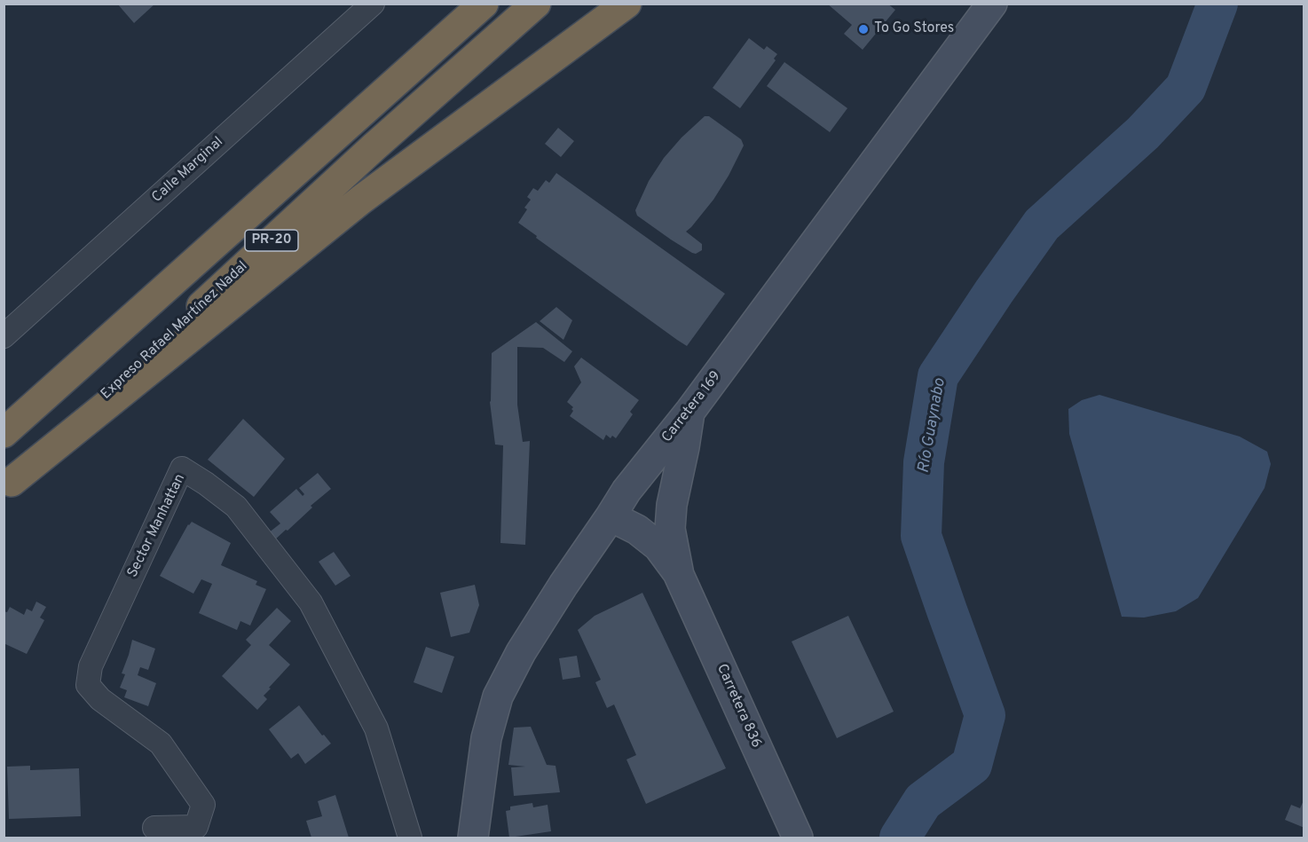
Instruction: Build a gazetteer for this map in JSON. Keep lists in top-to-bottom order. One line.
{"streets":{"highway":["PR-20","Expreso Rafael Martínez Nadal"],"street":["Calle Marginal","Carretera 169","Sector Manhattan","Carretera 836"]},"crossings":[["Carretera 169","Carretera 836"]],"water":["Río Guaynabo"],"places":["To Go Stores"]}
